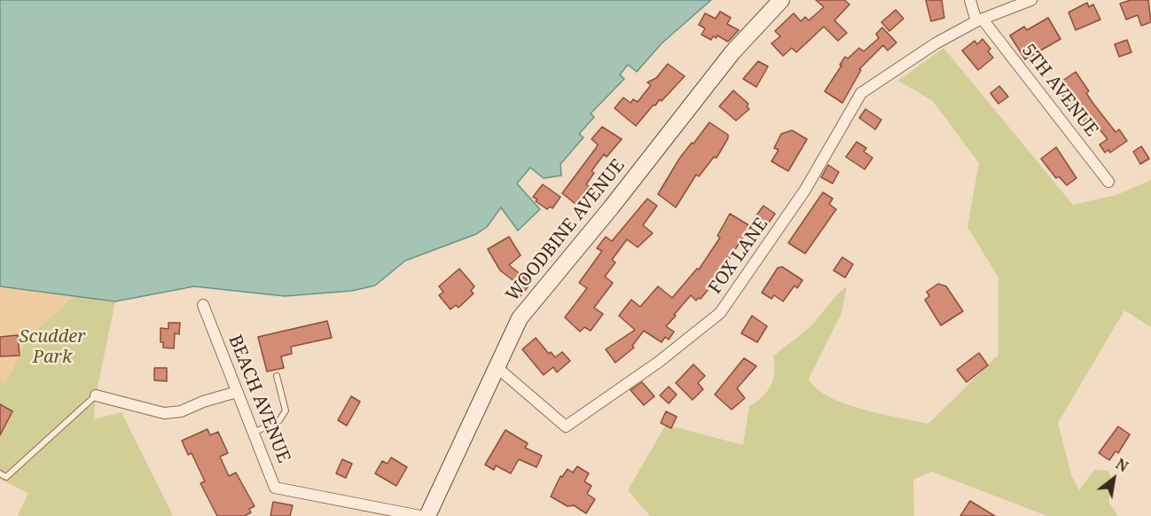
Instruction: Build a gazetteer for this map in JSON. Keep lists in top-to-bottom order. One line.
{"streets":{"main road":["WOODBINE AVENUE"],"street":["5TH AVENUE","FOX LANE","BEACH AVENUE"]},"crossings":[["5TH AVENUE","FOX LANE"],["WOODBINE AVENUE","FOX LANE"]],"parks":["Scudder Park"],"north":"top right"}
